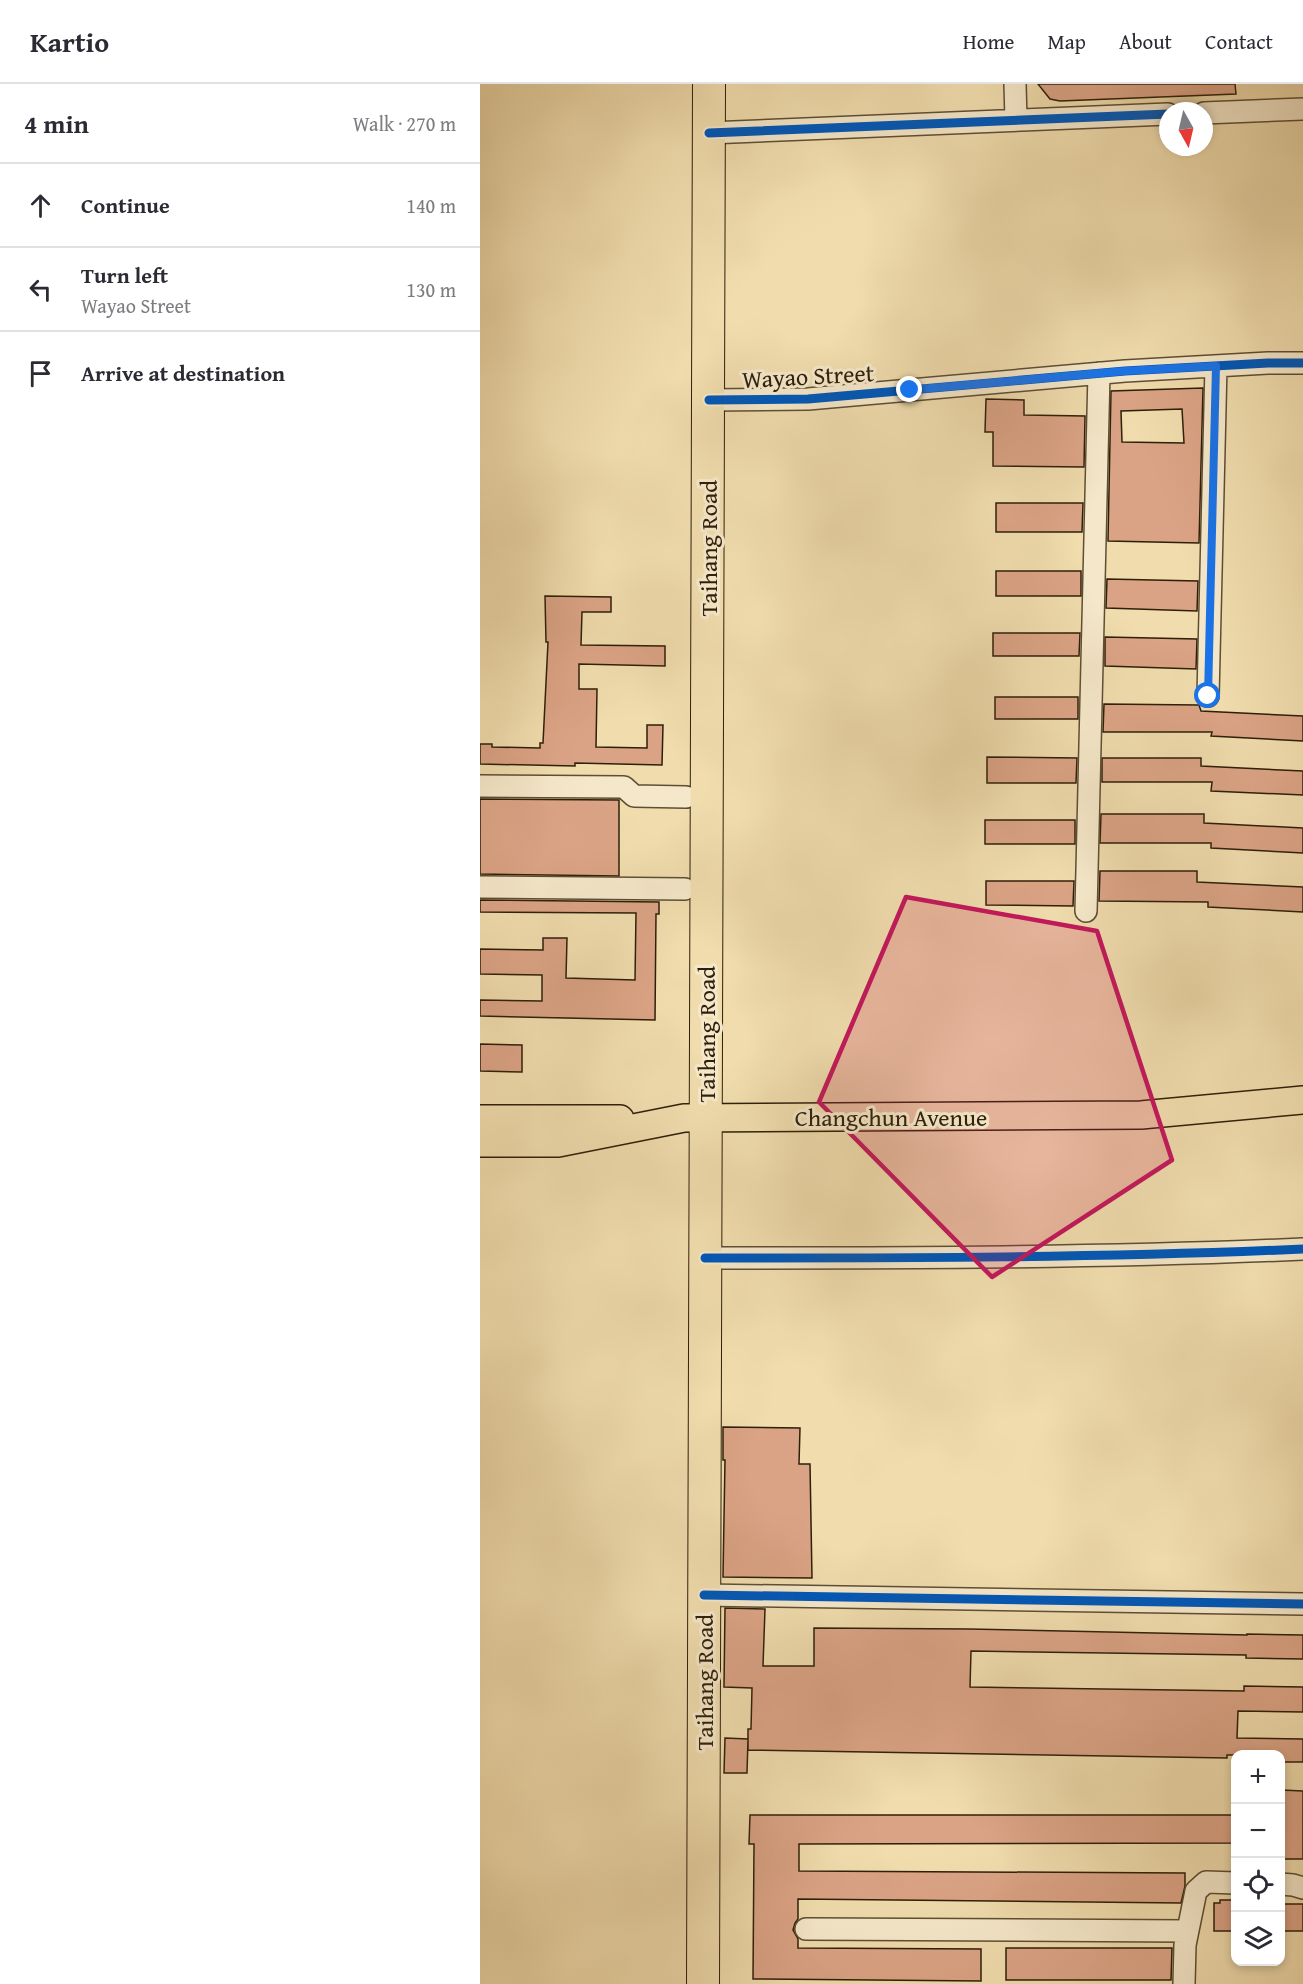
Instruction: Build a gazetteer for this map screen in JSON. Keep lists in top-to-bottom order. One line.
{"streets":{"highway":["Taihang Road"],"main road":["Changchun Avenue"],"street":["Wayao Street"]},"crossings":[["Wayao Street","Taihang Road"],["Taihang Road","Changchun Avenue"]],"north":"bottom","page":{"header":"Kartio","nav":["Home","Map","About","Contact"],"heading":["4 min","Walk · 270 m"],"list":[["Continue","140 m"],["Turn left","Wayao Street","130 m"],"Arrive at destination"],"map_buttons":["+","−"]}}
